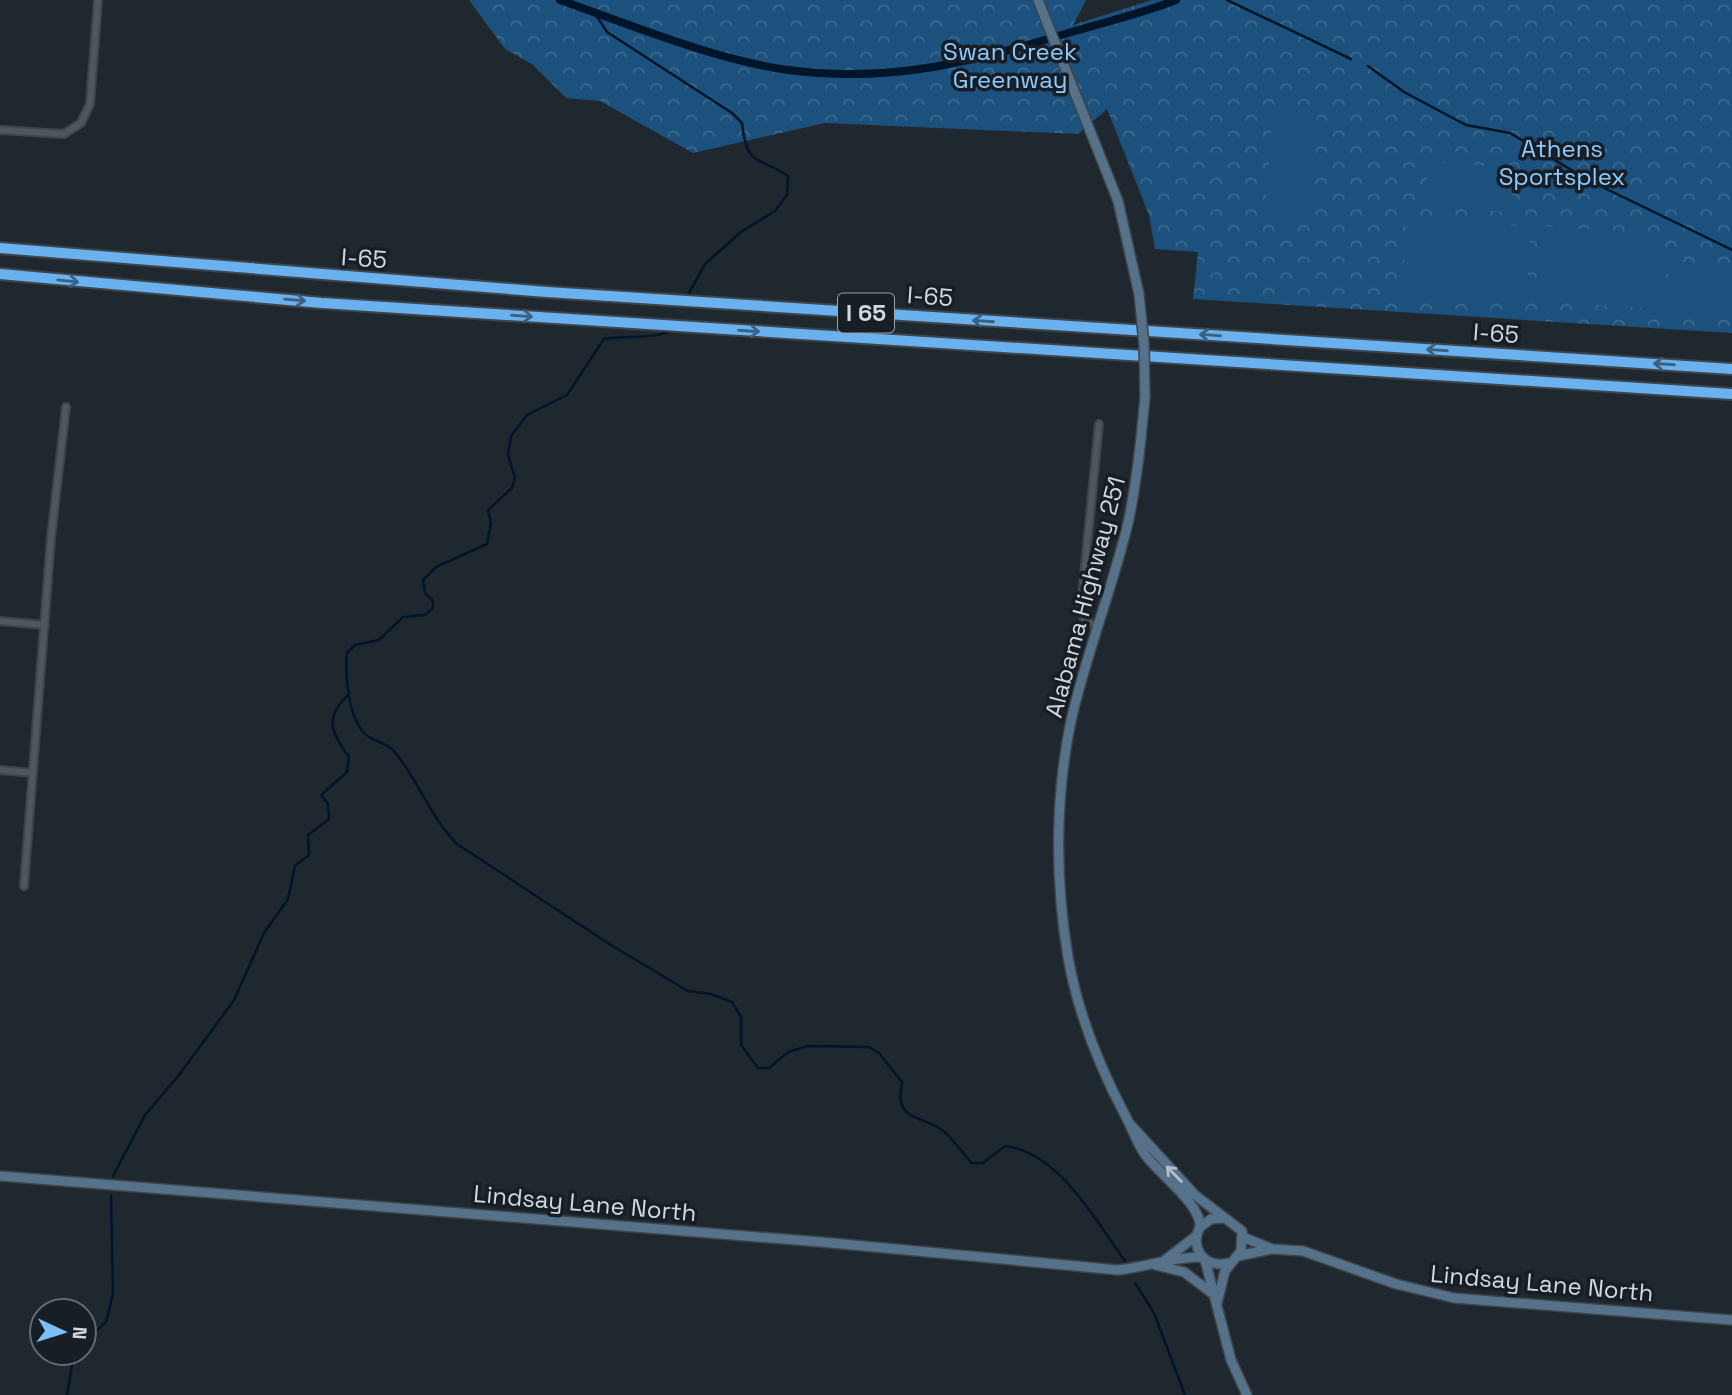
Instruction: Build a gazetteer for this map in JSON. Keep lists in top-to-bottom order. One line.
{"streets":{"highway":["I-65","I 65"],"street":["Alabama Highway 251","Lindsay Lane North"]},"crossings":[["Alabama Highway 251","Lindsay Lane North"]],"parks":["Swan Creek Greenway","Athens Sportsplex"],"north":"right"}
